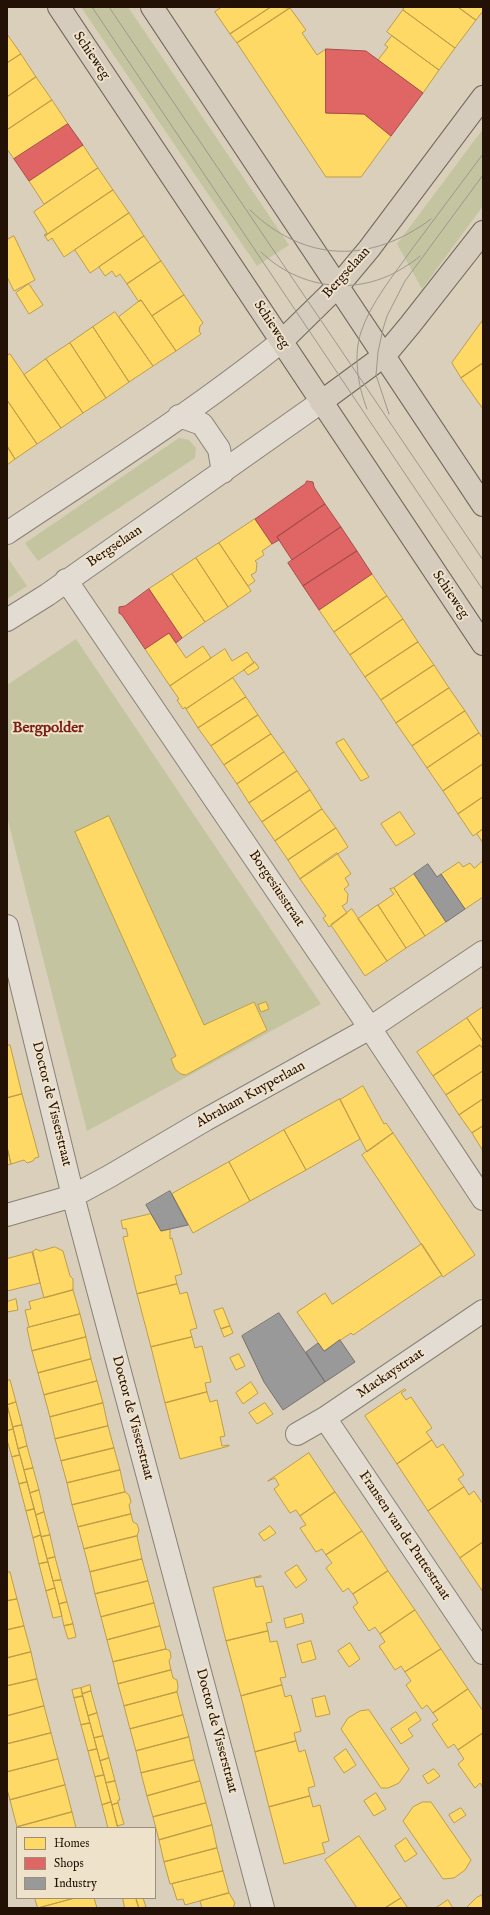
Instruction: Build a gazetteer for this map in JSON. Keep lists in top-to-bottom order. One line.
{"streets":{"main road":["Schieweg","Bergselaan"],"street":["Borgesiusstraat","Abraham Kuyperlaan","Doctor de Visserstraat","Mackaystraat","Fransen van de Puttestraat"]},"crossings":[["Schieweg","Bergselaan"],["Bergselaan","Borgesiusstraat"],["Borgesiusstraat","Abraham Kuyperlaan"],["Abraham Kuyperlaan","Doctor de Visserstraat"],["Mackaystraat","Fransen van de Puttestraat"]],"districts":["Bergpolder"],"legend":["Homes","Shops","Industry"]}
